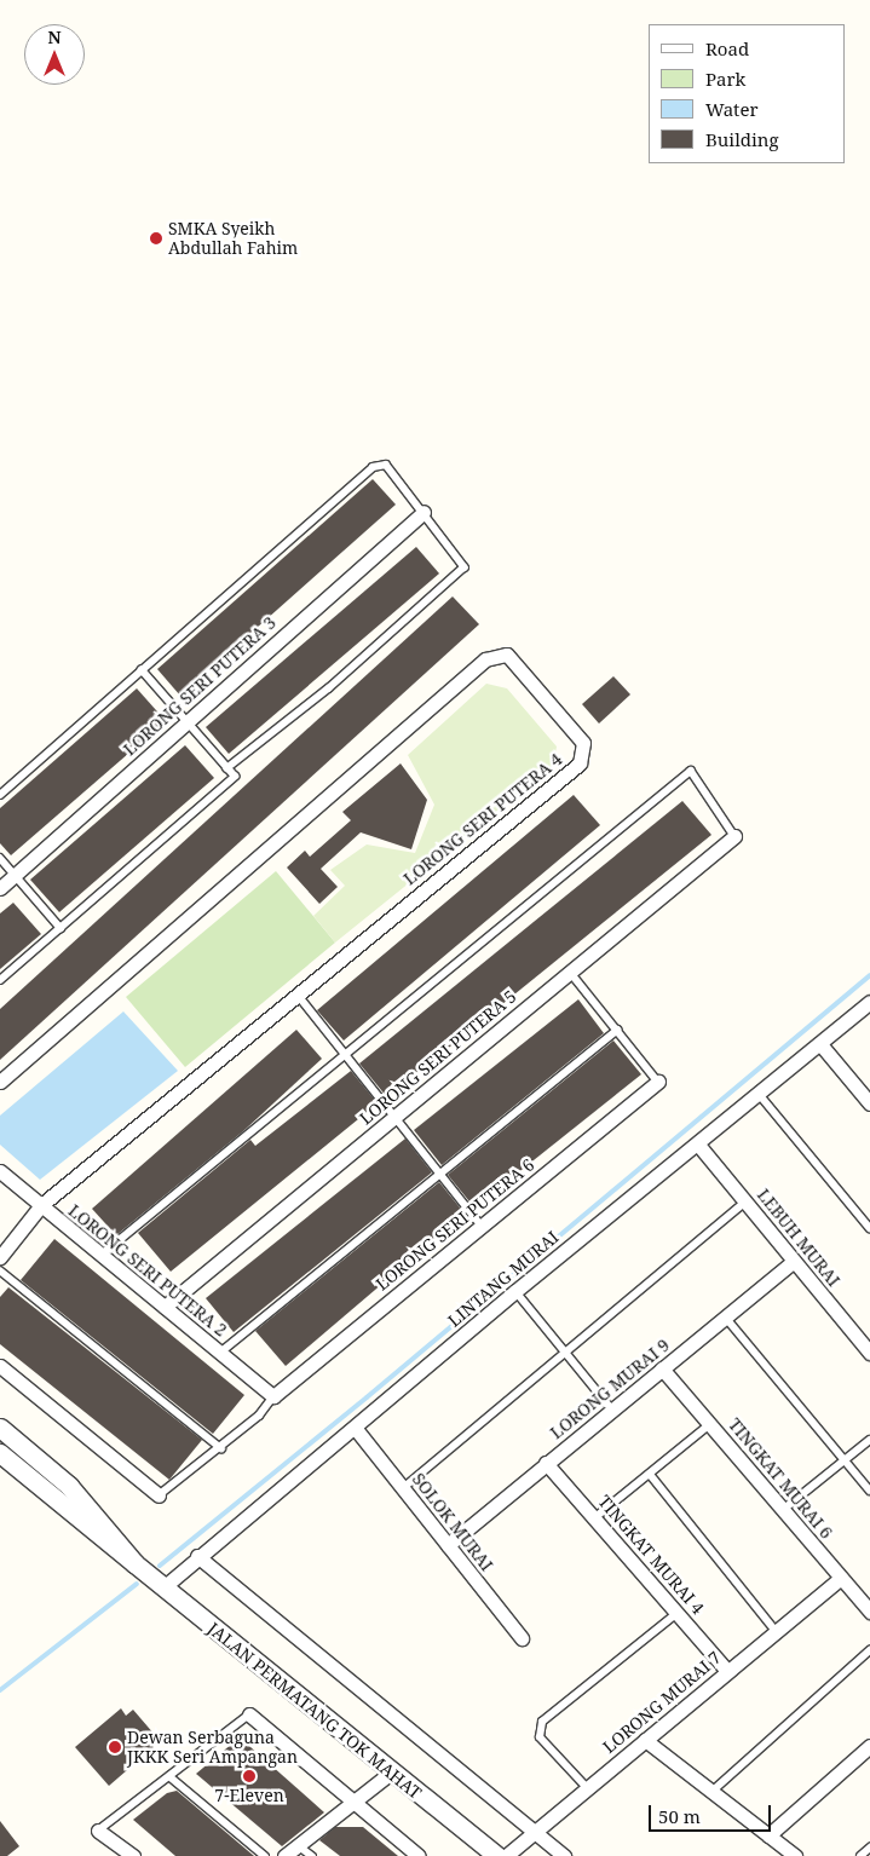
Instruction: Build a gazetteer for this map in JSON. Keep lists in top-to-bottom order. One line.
{"streets":{"street":["LORONG SERI PUTERA 3","LORONG SERI PUTERA 4","LORONG SERI PUTERA 5","LORONG SERI PUTERA 6","LEBUH MURAI","LORONG SERI PUTERA 2","LINTANG MURAI","LORONG MURAI 9","TINGKAT MURAI 6","SOLOK MURAI","TINGKAT MURAI 4","LORONG MURAI 7","JALAN PERMATANG TOK MAHAT"]},"crossings":[["LORONG SERI PUTERA 4","LORONG SERI PUTERA 2"],["LORONG SERI PUTERA 5","LORONG SERI PUTERA 2"],["LORONG SERI PUTERA 6","LORONG SERI PUTERA 2"],["LEBUH MURAI","LINTANG MURAI"],["LEBUH MURAI","LORONG MURAI 9"],["LINTANG MURAI","SOLOK MURAI"],["LINTANG MURAI","JALAN PERMATANG TOK MAHAT"],["LORONG MURAI 9","TINGKAT MURAI 6"],["LORONG MURAI 9","SOLOK MURAI"],["LORONG MURAI 9","TINGKAT MURAI 4"],["TINGKAT MURAI 6","LORONG MURAI 7"],["TINGKAT MURAI 4","LORONG MURAI 7"]],"places":["SMKA Syeikh Abdullah Fahim","Dewan Serbaguna JKKK Seri Ampangan","7-Eleven"],"legend":["Road","Park","Water","Building"],"scale_bar":"50 m","north":"top"}
